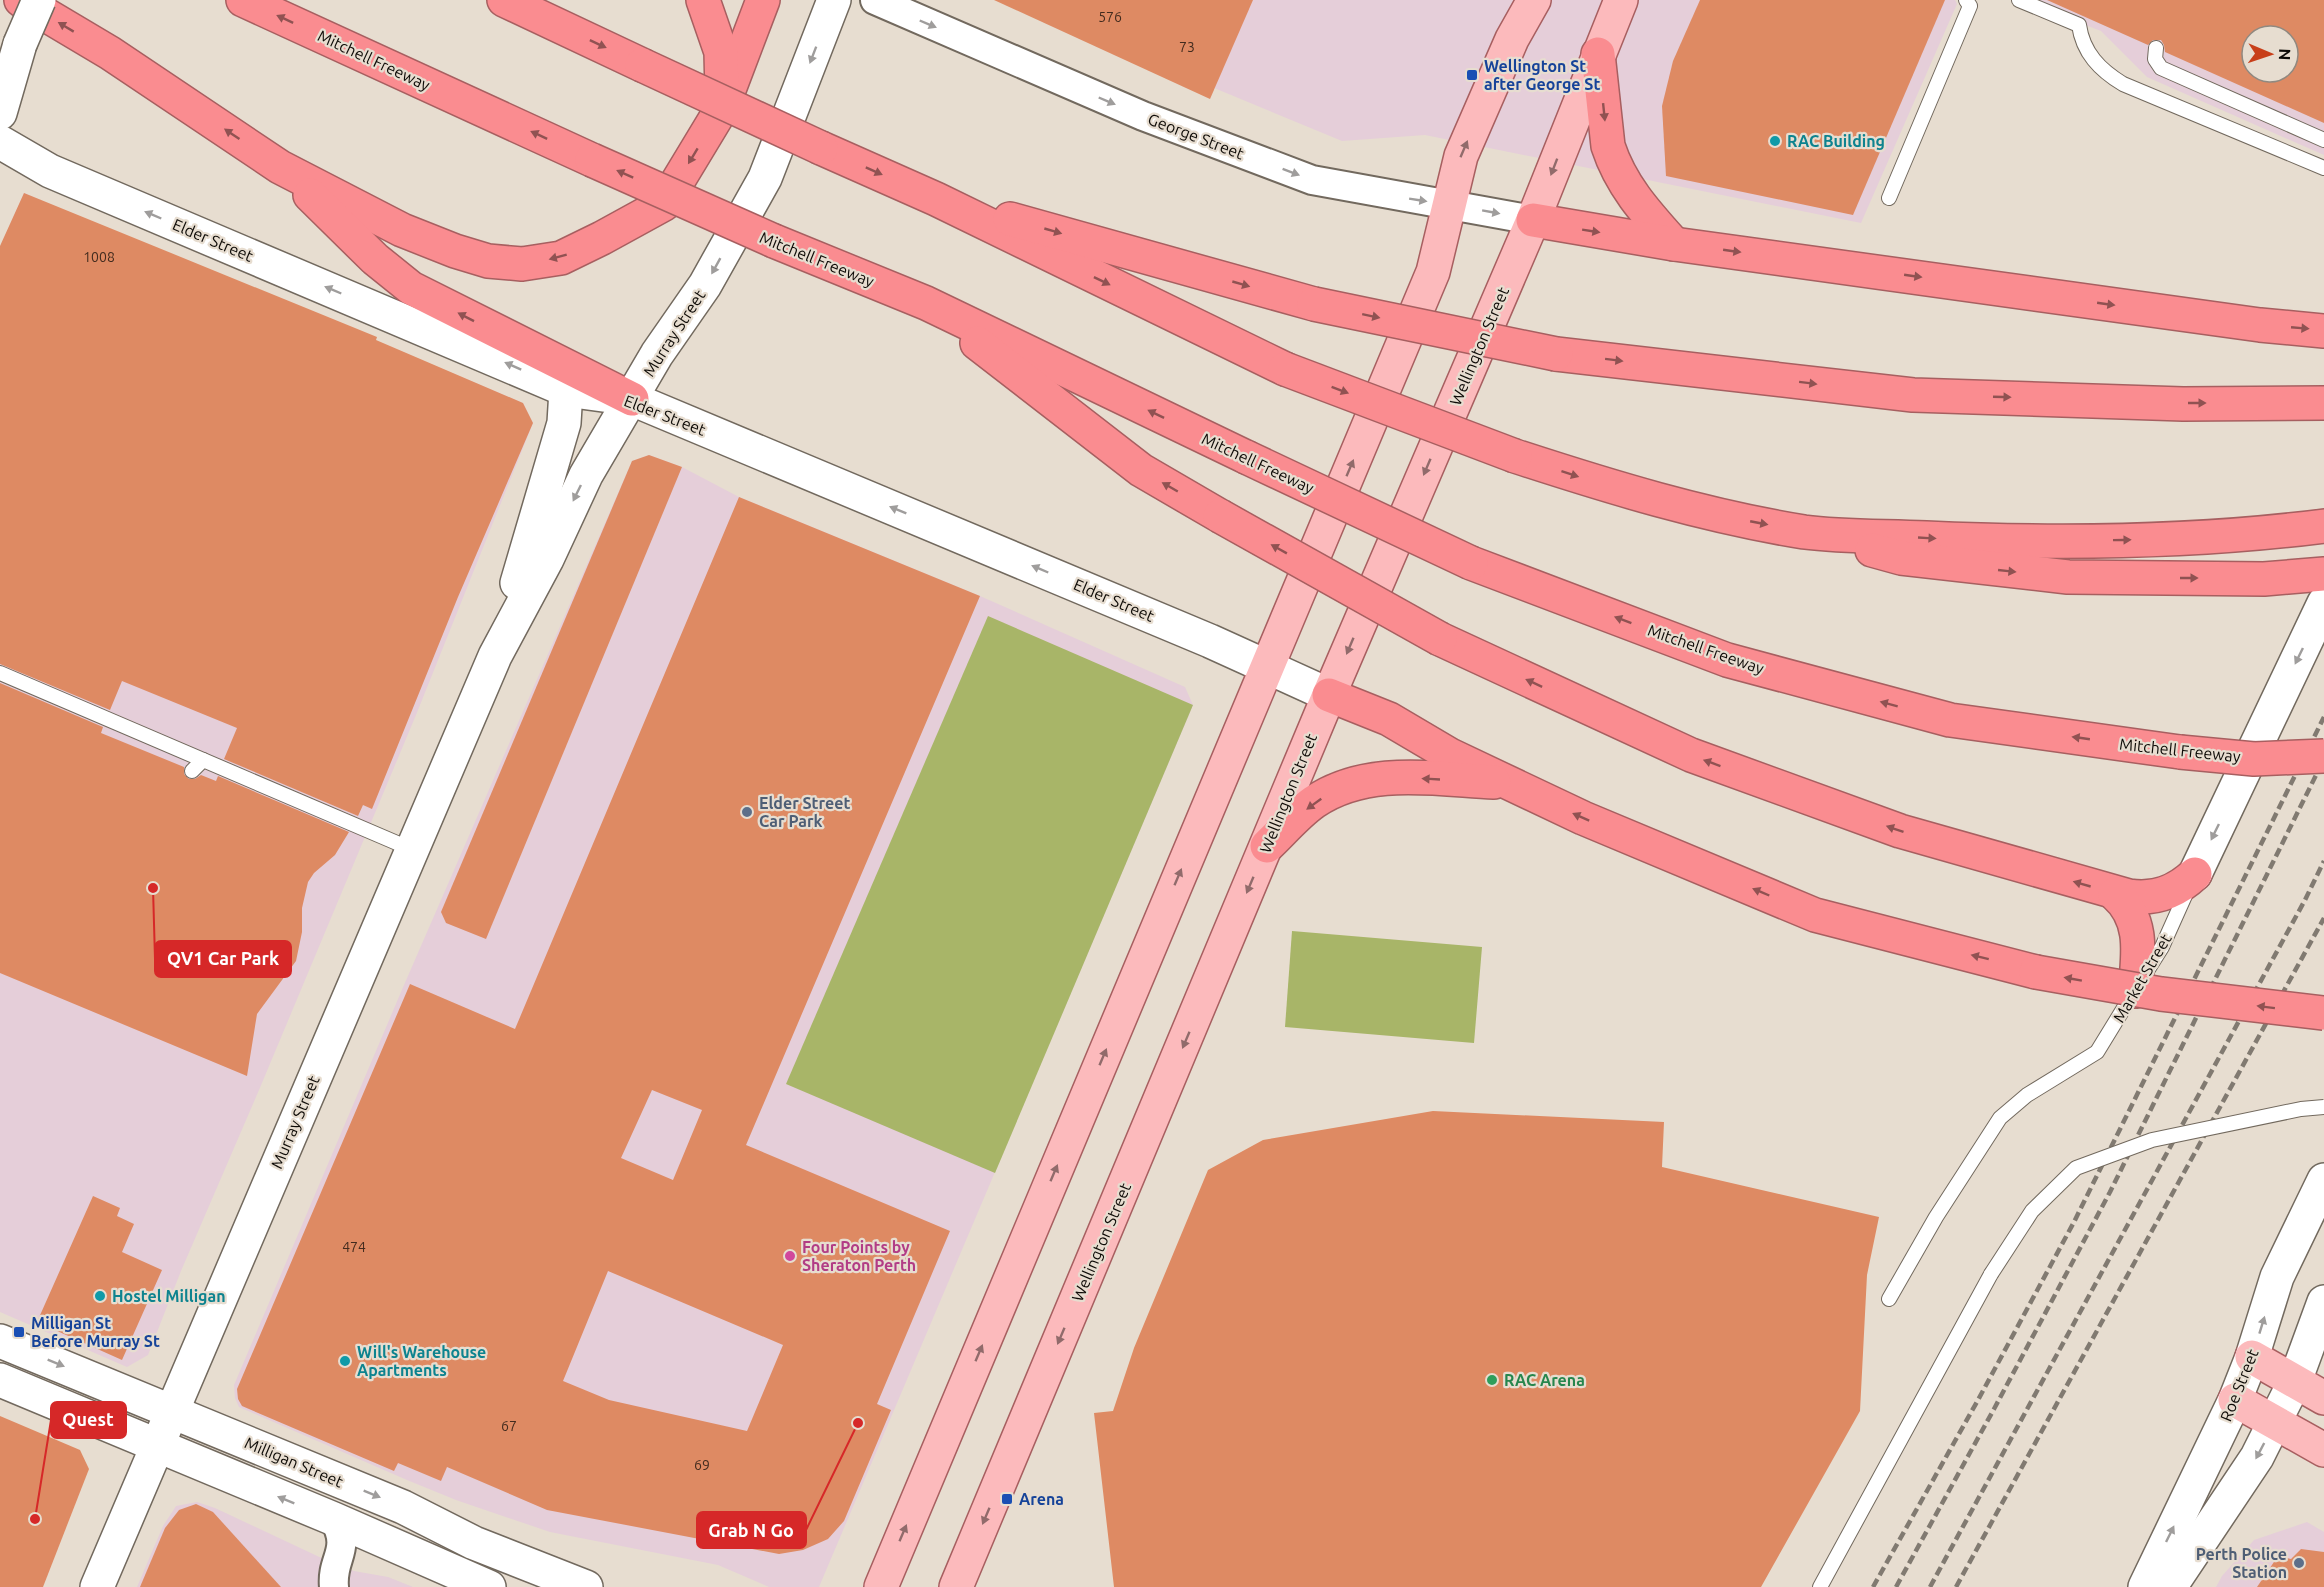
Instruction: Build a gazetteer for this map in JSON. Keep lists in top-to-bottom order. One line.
{"streets":{"highway":["Mitchell Freeway"],"main road":["Elder Street","Murray Street","Wellington Street","Market Street","Roe Street","Milligan Street"],"street":["George Street"]},"crossings":[["George Street","Wellington Street"],["Elder Street","Murray Street"],["Elder Street","Wellington Street"],["Murray Street","Milligan Street"]],"one_way":["George Street","Elder Street","Market Street"],"places":{"transit":["Wellington St after George St","Milligan St Before Murray St","Arena"],"other":["RAC Building","Elder Street Car Park","QV1 Car Park","Four Points by Sheraton Perth","Hostel Milligan","Will's Warehouse Apartments","RAC Arena","Grab N Go","Quest","Perth Police Station"]},"house_numbers":["576","73","1008","474","67","69"],"north":"right"}
